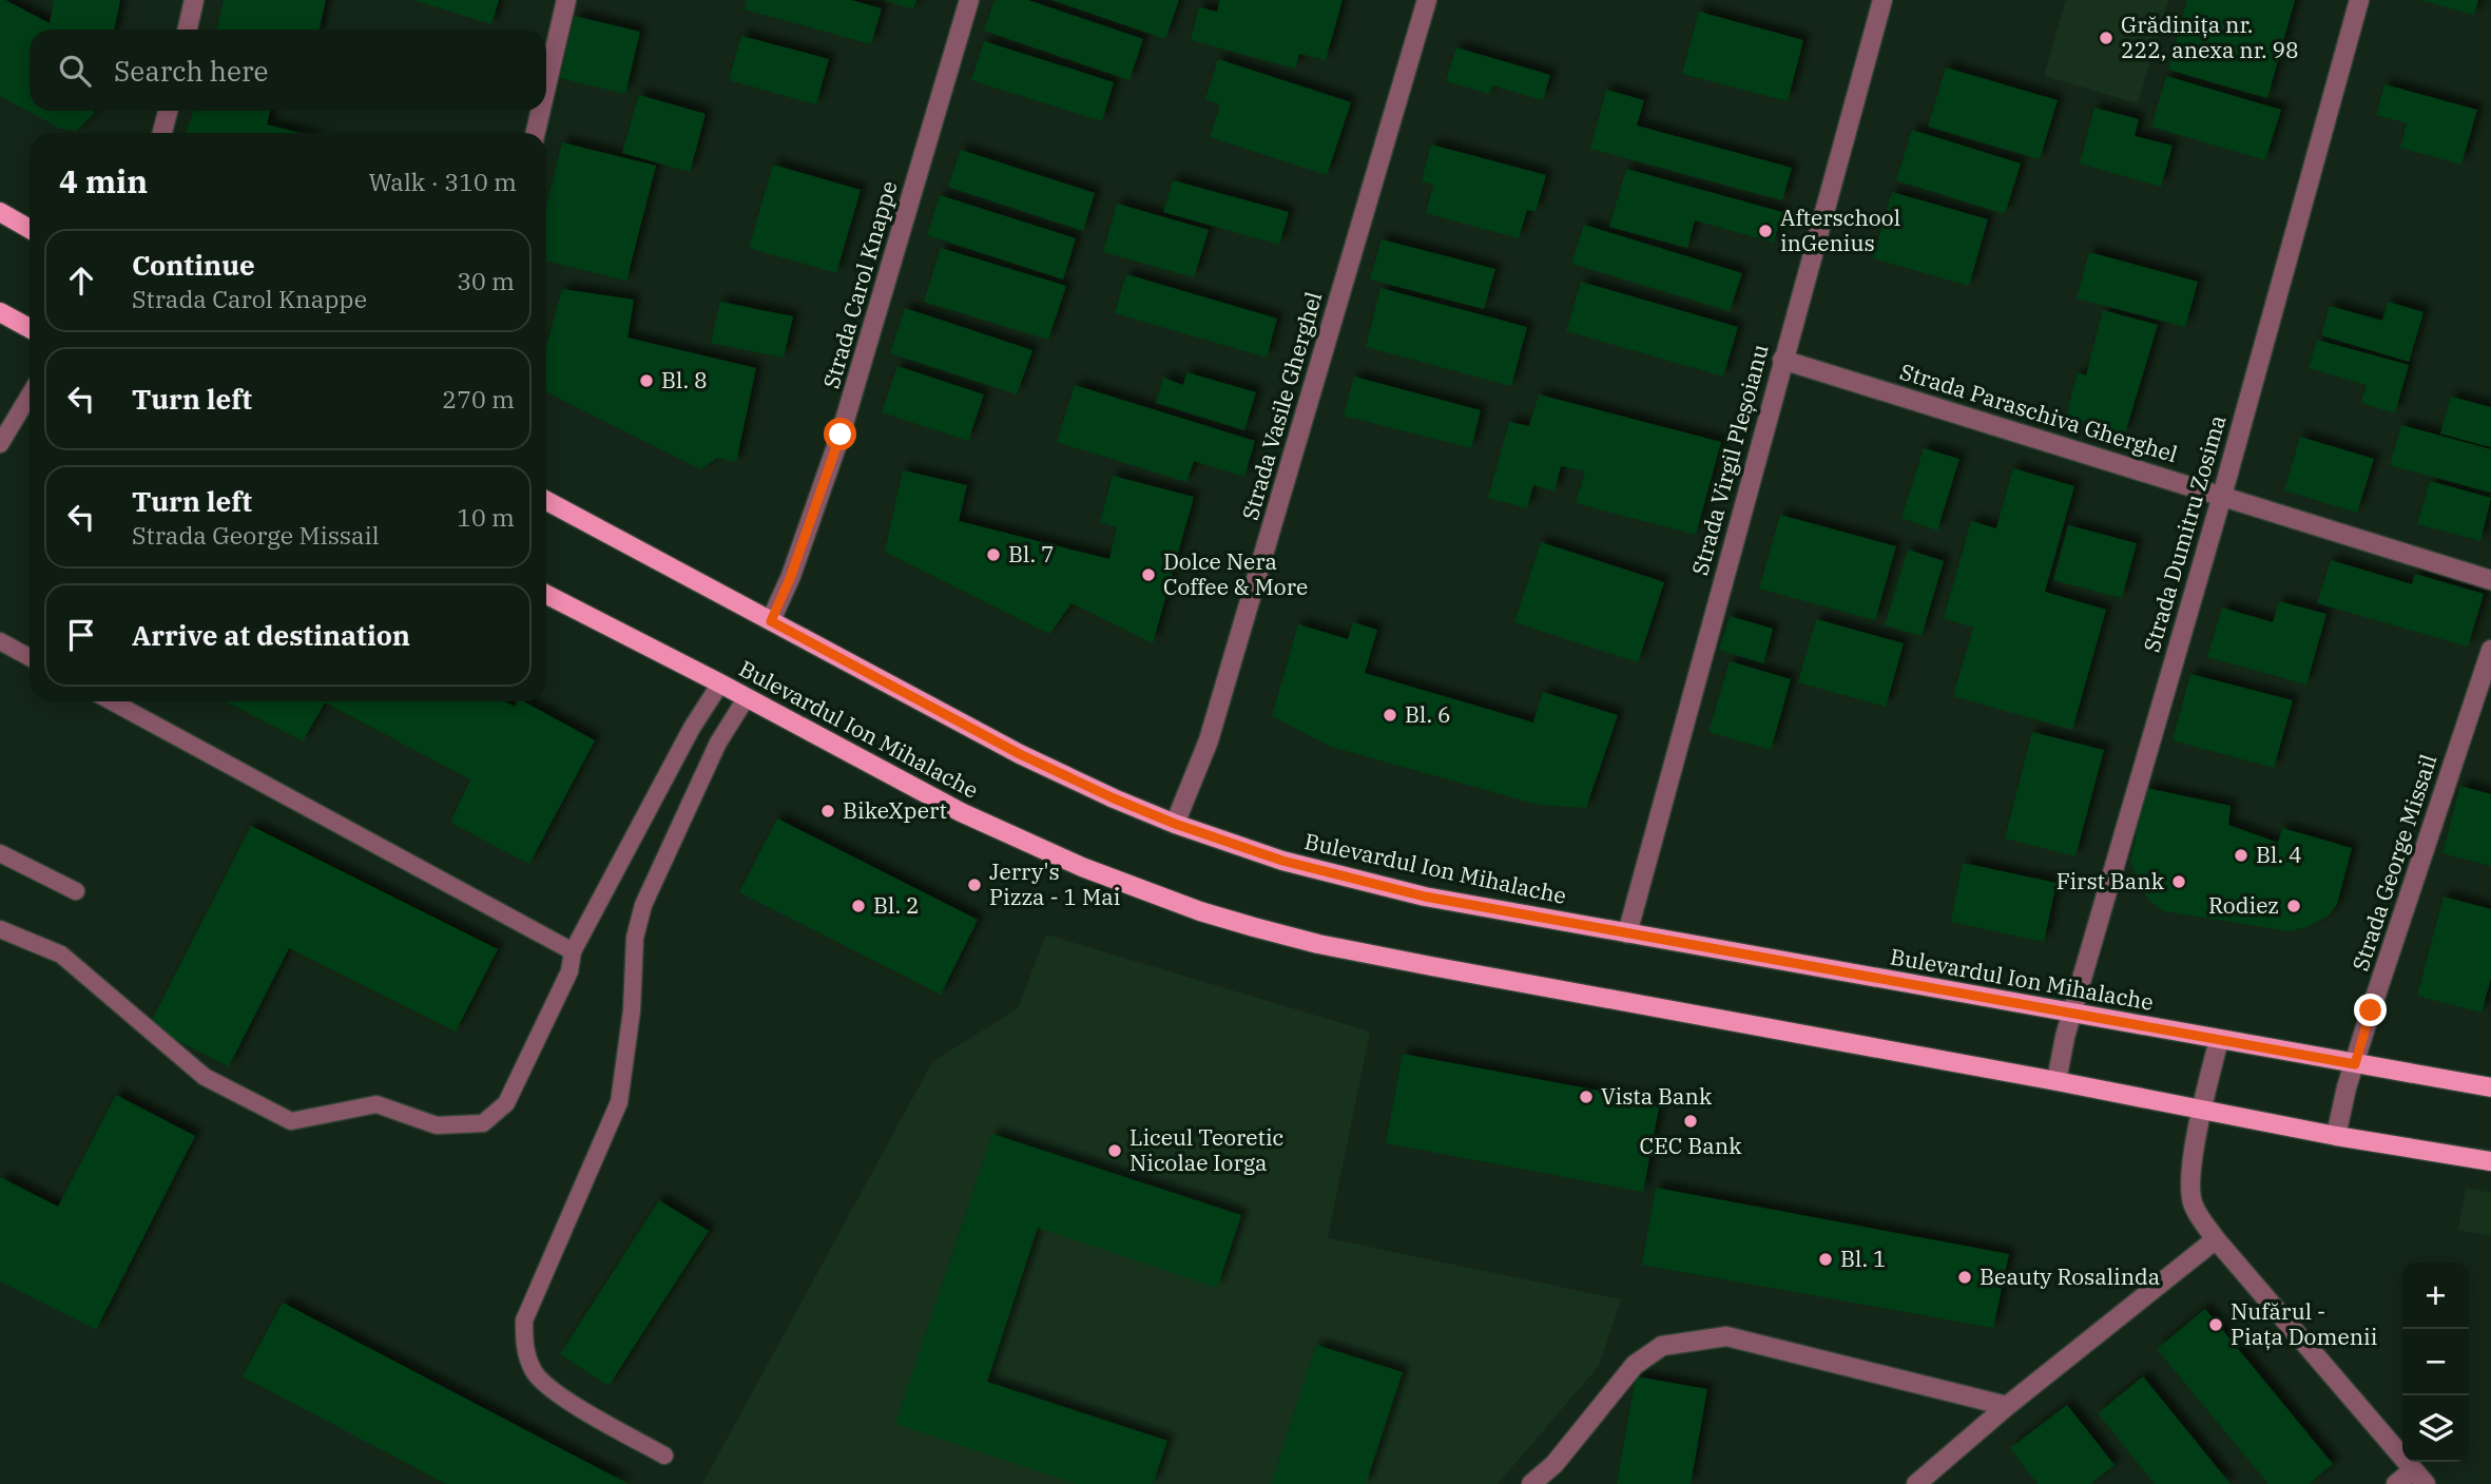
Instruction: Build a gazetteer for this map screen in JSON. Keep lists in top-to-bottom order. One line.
{"streets":{"main road":["Bulevardul Ion Mihalache"],"street":["Strada Carol Knappe","Strada Vasile Gherghel","Strada Paraschiva Gherghel","Strada Virgil Pleșoianu","Strada Dumitru Zosima","Strada George Missail"]},"crossings":[["Strada Carol Knappe","Bulevardul Ion Mihalache"],["Strada Vasile Gherghel","Bulevardul Ion Mihalache"],["Strada Paraschiva Gherghel","Strada Virgil Pleșoianu"],["Strada Paraschiva Gherghel","Strada Dumitru Zosima"],["Strada Virgil Pleșoianu","Bulevardul Ion Mihalache"],["Strada Dumitru Zosima","Bulevardul Ion Mihalache"],["Bulevardul Ion Mihalache","Strada George Missail"]],"places":["Grădinița nr. 222, anexa nr. 98","Afterschool inGenius","Bl. 8","Bl. 7","Dolce Nera Coffee & More","Bl. 6","BikeXpert","Bl. 4","First Bank","Jerry's Pizza - 1 Mai","Bl. 2","Rodiez","Vista Bank","CEC Bank","Liceul Teoretic Nicolae Iorga","Bl. 1","Beauty Rosalinda","Nufărul - Piața Domenii"],"page":{"search":"Search here","heading":["4 min","Walk · 310 m"],"list":[["Continue","Strada Carol Knappe","30 m"],["Turn left","270 m"],["Turn left","Strada George Missail","10 m"],"Arrive at destination"],"map_buttons":["+","−"]}}
